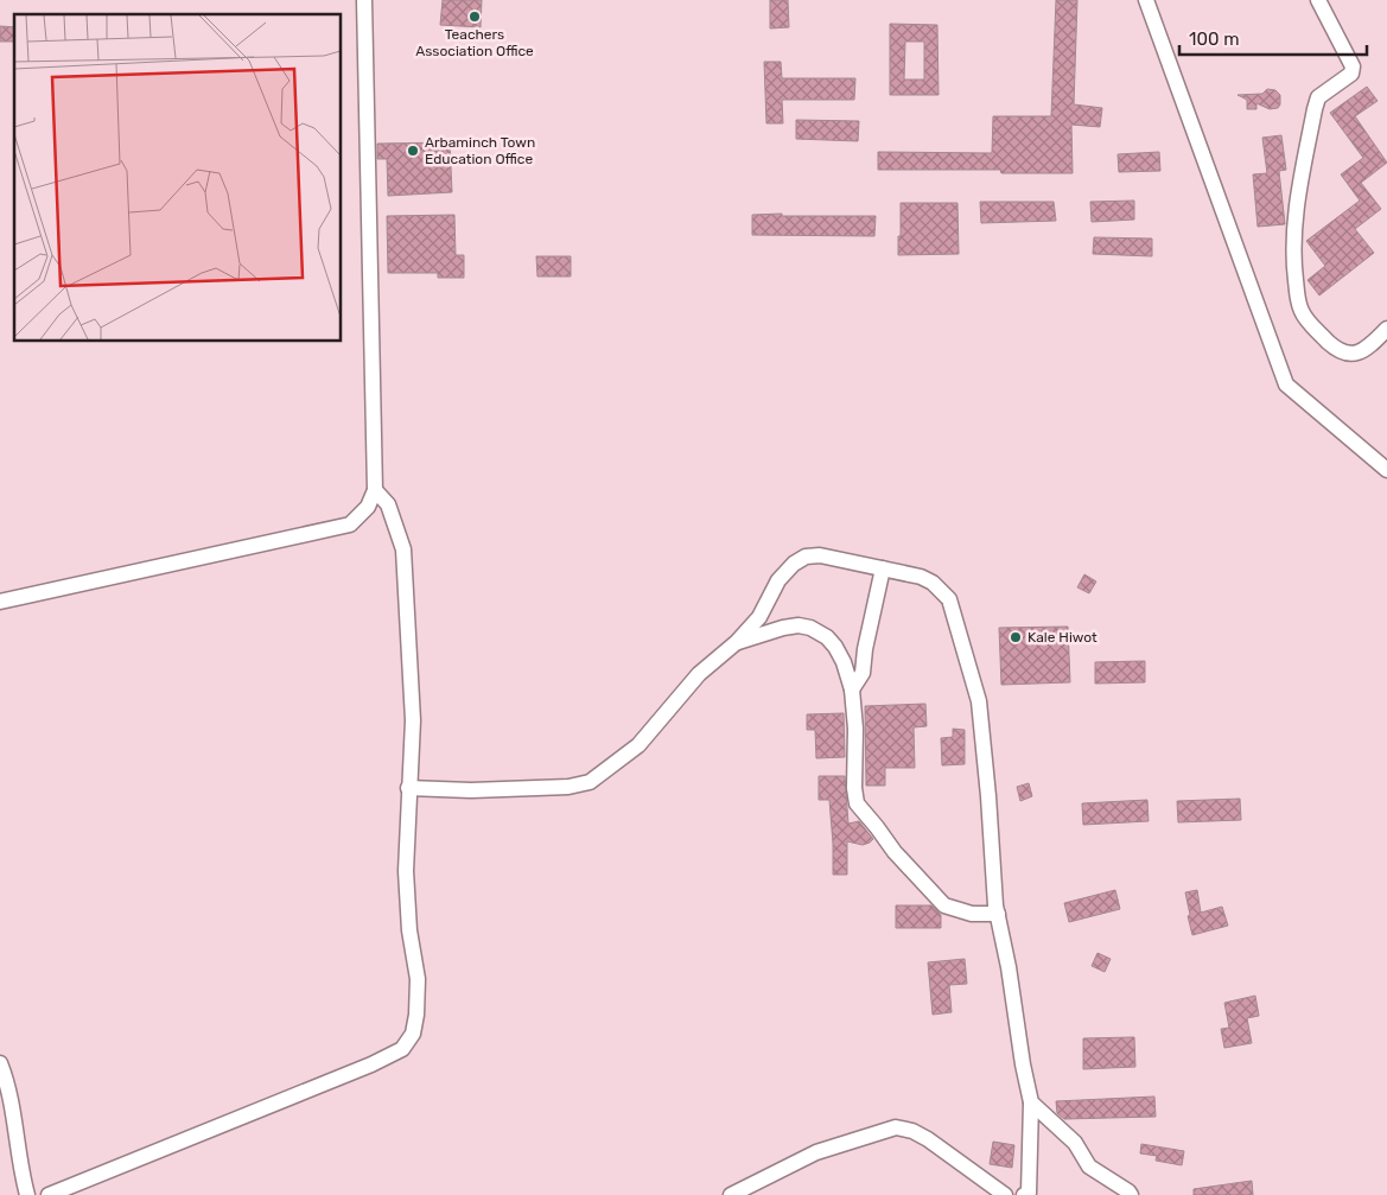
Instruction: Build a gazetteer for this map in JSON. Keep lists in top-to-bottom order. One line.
{"places":["Teachers Association Office","Arbaminch Town Education Office","Kale Hiwot"],"scale_bar":"100 m"}
